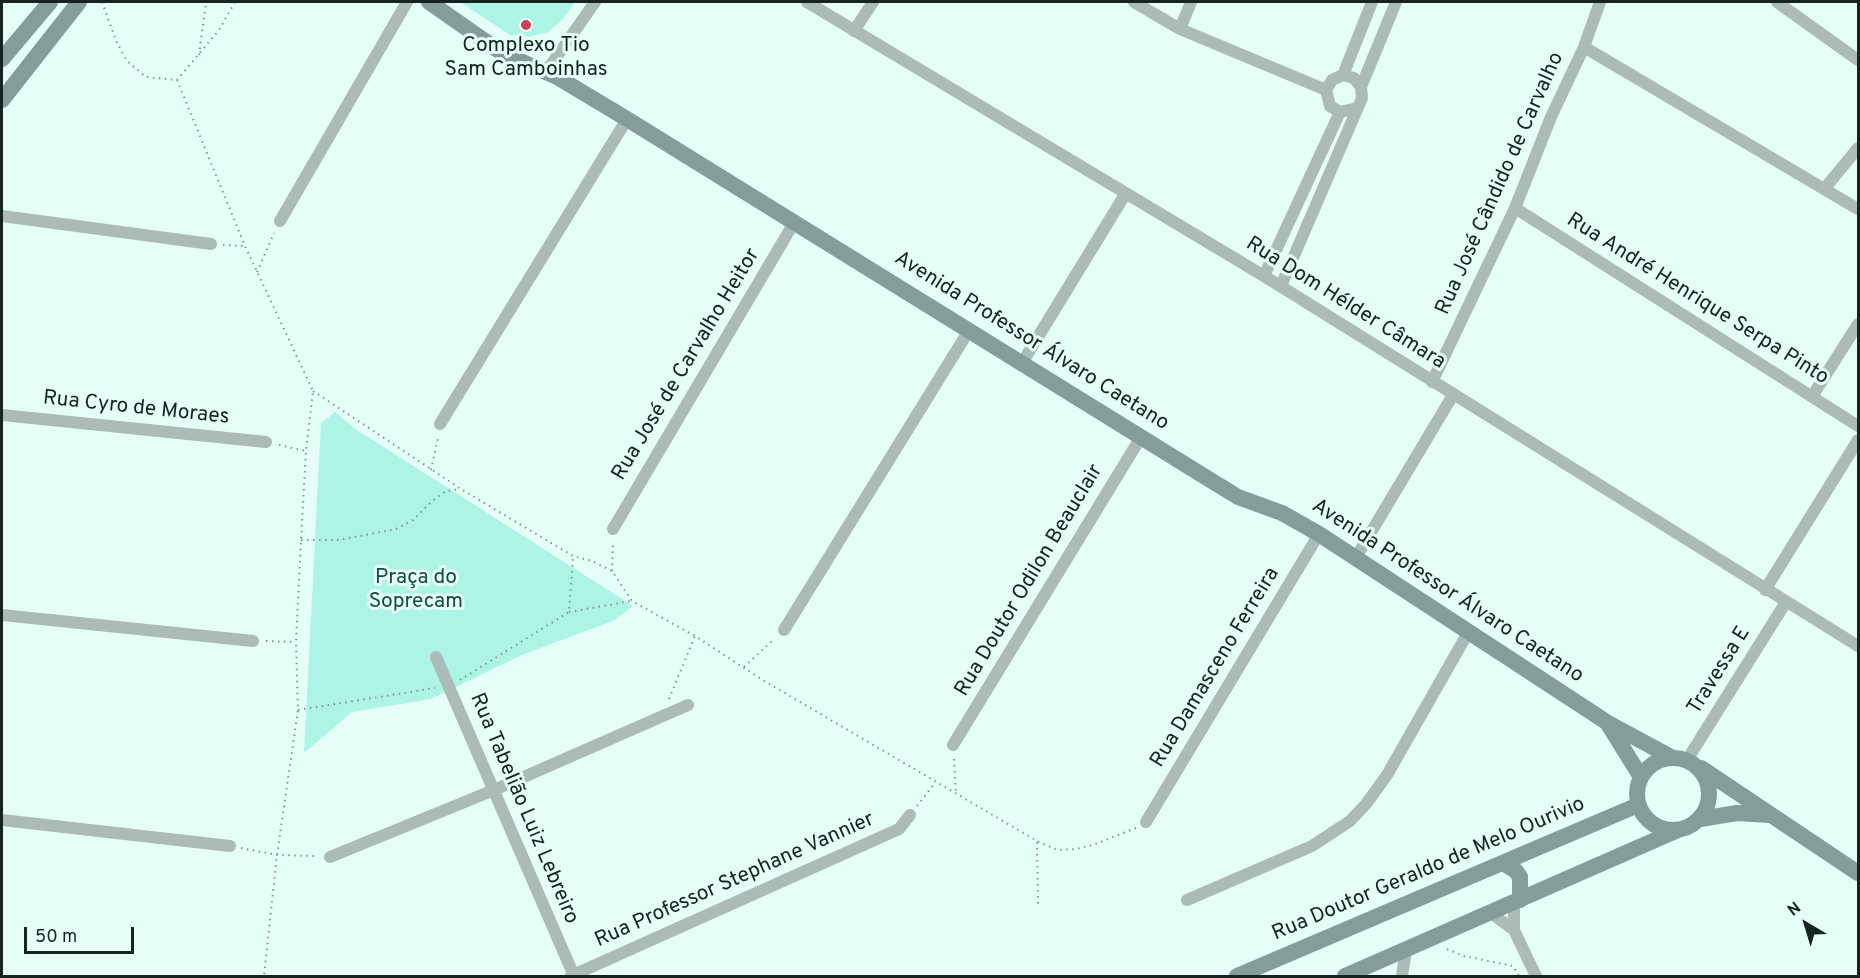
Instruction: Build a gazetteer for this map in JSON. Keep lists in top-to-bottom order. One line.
{"streets":{"street":["Rua José Cândido de Carvalho","Rua André Henrique Serpa Pinto","Rua Dom Hélder Câmara","Avenida Professor Álvaro Caetano","Rua José de Carvalho Heitor","Rua Cyro de Moraes","Rua Doutor Odilon Beauclair","Rua Damasceno Ferreira","Travessa E","Rua Tabelião Luiz Lebreiro","Rua Doutor Geraldo de Melo Ourivio","Rua Professor Stephane Vannier"]},"crossings":[["Rua José Cândido de Carvalho","Rua André Henrique Serpa Pinto"],["Rua José Cândido de Carvalho","Rua Dom Hélder Câmara"],["Rua Dom Hélder Câmara","Travessa E"],["Avenida Professor Álvaro Caetano","Rua José de Carvalho Heitor"],["Avenida Professor Álvaro Caetano","Rua Doutor Odilon Beauclair"],["Avenida Professor Álvaro Caetano","Rua Damasceno Ferreira"],["Avenida Professor Álvaro Caetano","Travessa E"],["Rua Tabelião Luiz Lebreiro","Rua Professor Stephane Vannier"]],"parks":["Praça do Soprecam"],"places":["Complexo Tio Sam Camboinhas"],"scale_bar":"50 m","north":"top left"}
